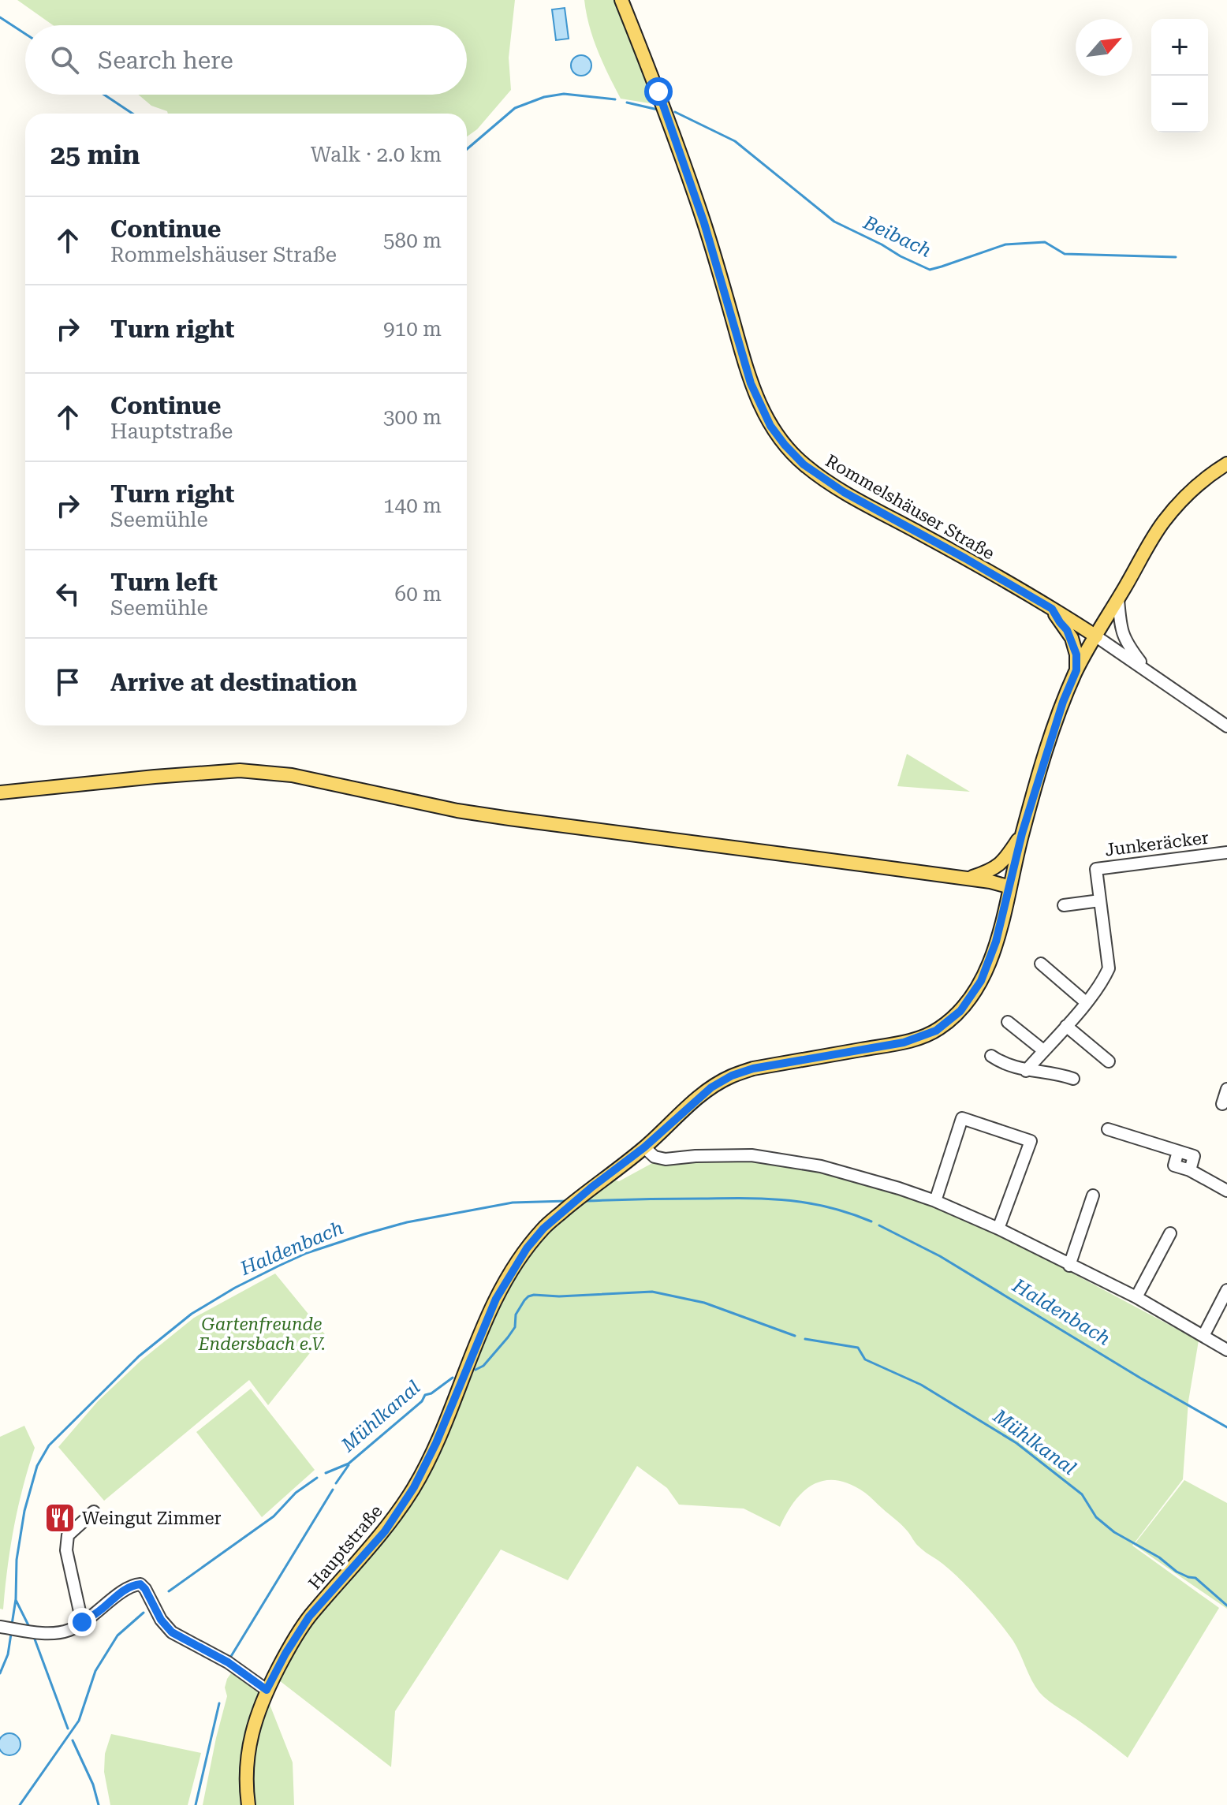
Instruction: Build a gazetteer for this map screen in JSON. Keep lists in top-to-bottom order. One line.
{"streets":{"main road":["Rommelshäuser Straße","Hauptstraße"],"street":["Junkeräcker"]},"water":["Beibach","Haldenbach","Mühlkanal"],"parks":["Gartenfreunde Endersbach e.V."],"places":{"restaurant":["Weingut Zimmer"]},"north":"top right","page":{"map_buttons":["+","−"],"search":"Search here","heading":["25 min","Walk · 2.0 km"],"list":[["Continue","Rommelshäuser Straße","580 m"],["Turn right","910 m"],["Continue","Hauptstraße","300 m"],["Turn right","Seemühle","140 m"],["Turn left","Seemühle","60 m"],"Arrive at destination"]}}
